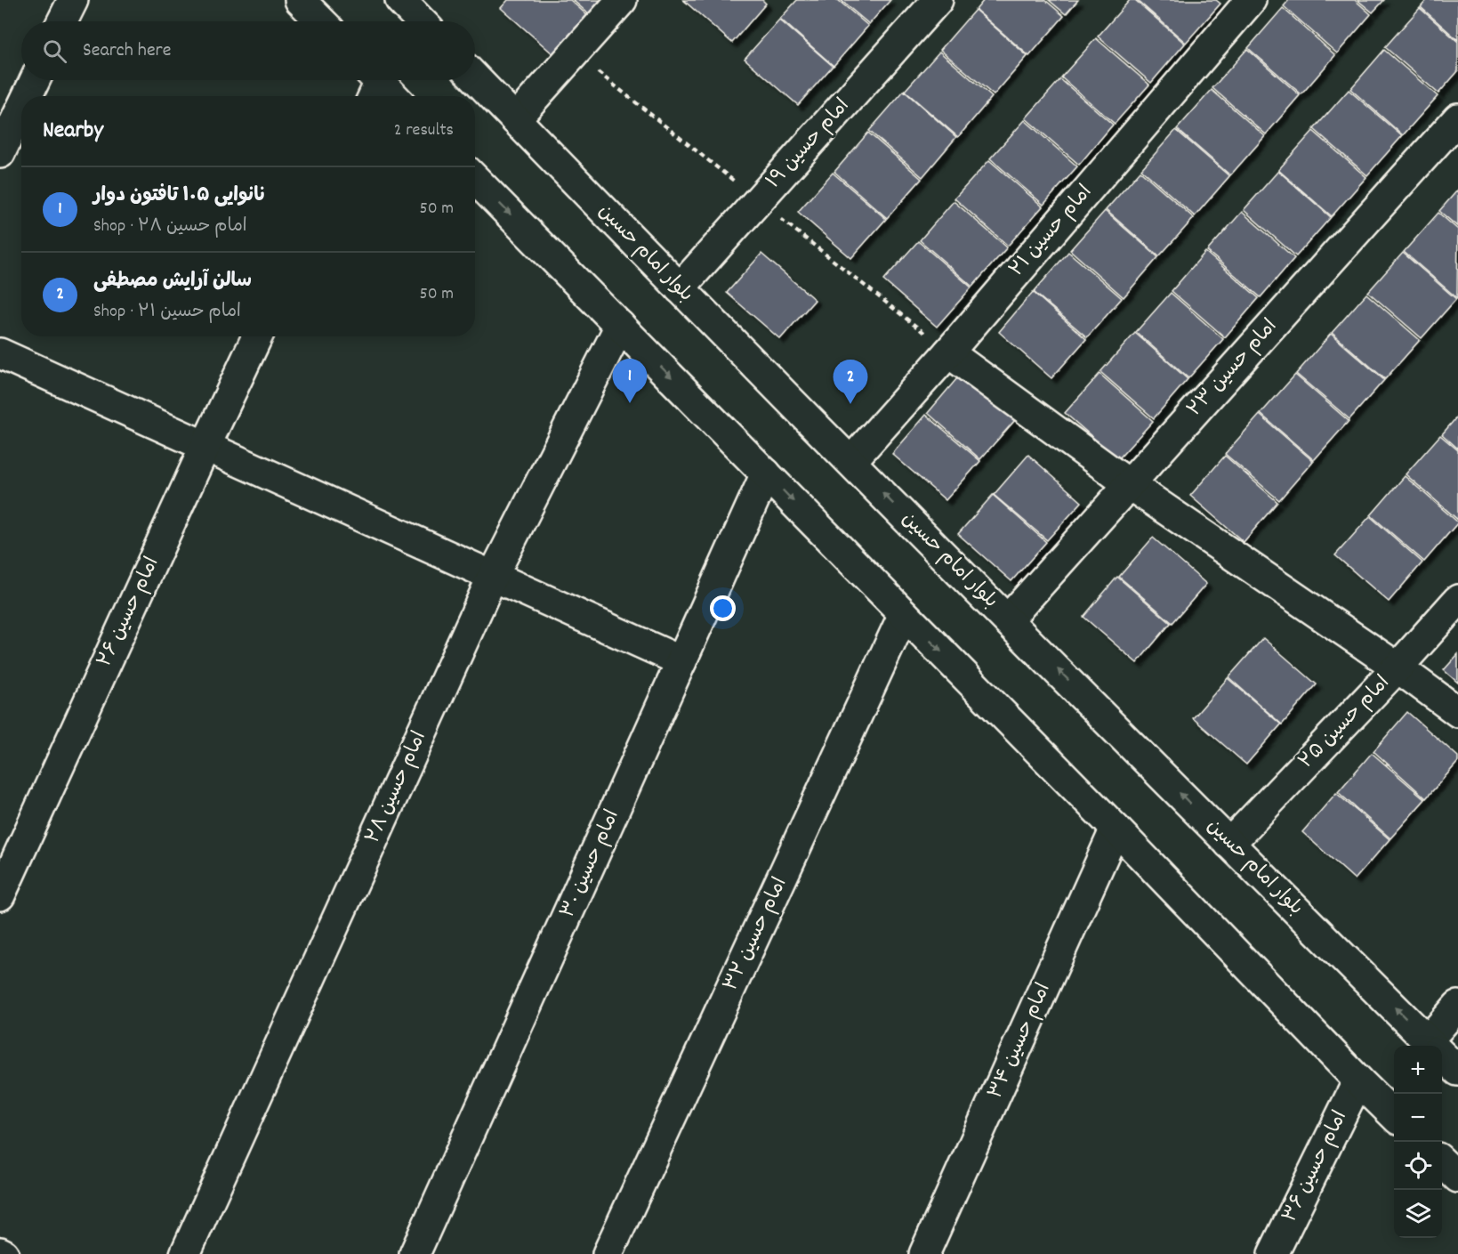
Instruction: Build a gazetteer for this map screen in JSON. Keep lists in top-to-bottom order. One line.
{"streets":{"street":["امام حسین ۱۹","امام حسین ۲۱","بلوار امام حسین","امام حسین ۲۳","امام حسین ۲۶","امام حسین ۲۵","امام حسین ۲۸","امام حسین ۳۰","امام حسین ۳۲","امام حسین ۳۴","امام حسین ۳۶"]},"crossings":[["امام حسین ۱۹","بلوار امام حسین"],["امام حسین ۲۱","بلوار امام حسین"],["بلوار امام حسین","امام حسین ۲۳"],["بلوار امام حسین","امام حسین ۲۵"]],"page":{"search":"Search here","heading":["Nearby","2 results"],"list":[{"mark":"1","name":"نانوایی ۱۰۵ تافتون دوار","note":"Shop · امام حسین ۲۸","value":"50 m"},{"mark":"2","name":"سالن آرایش مصطفی","note":"Shop · امام حسین ۲۱","value":"50 m"}],"pins":["1","2"],"map_buttons":["+","−"]}}
